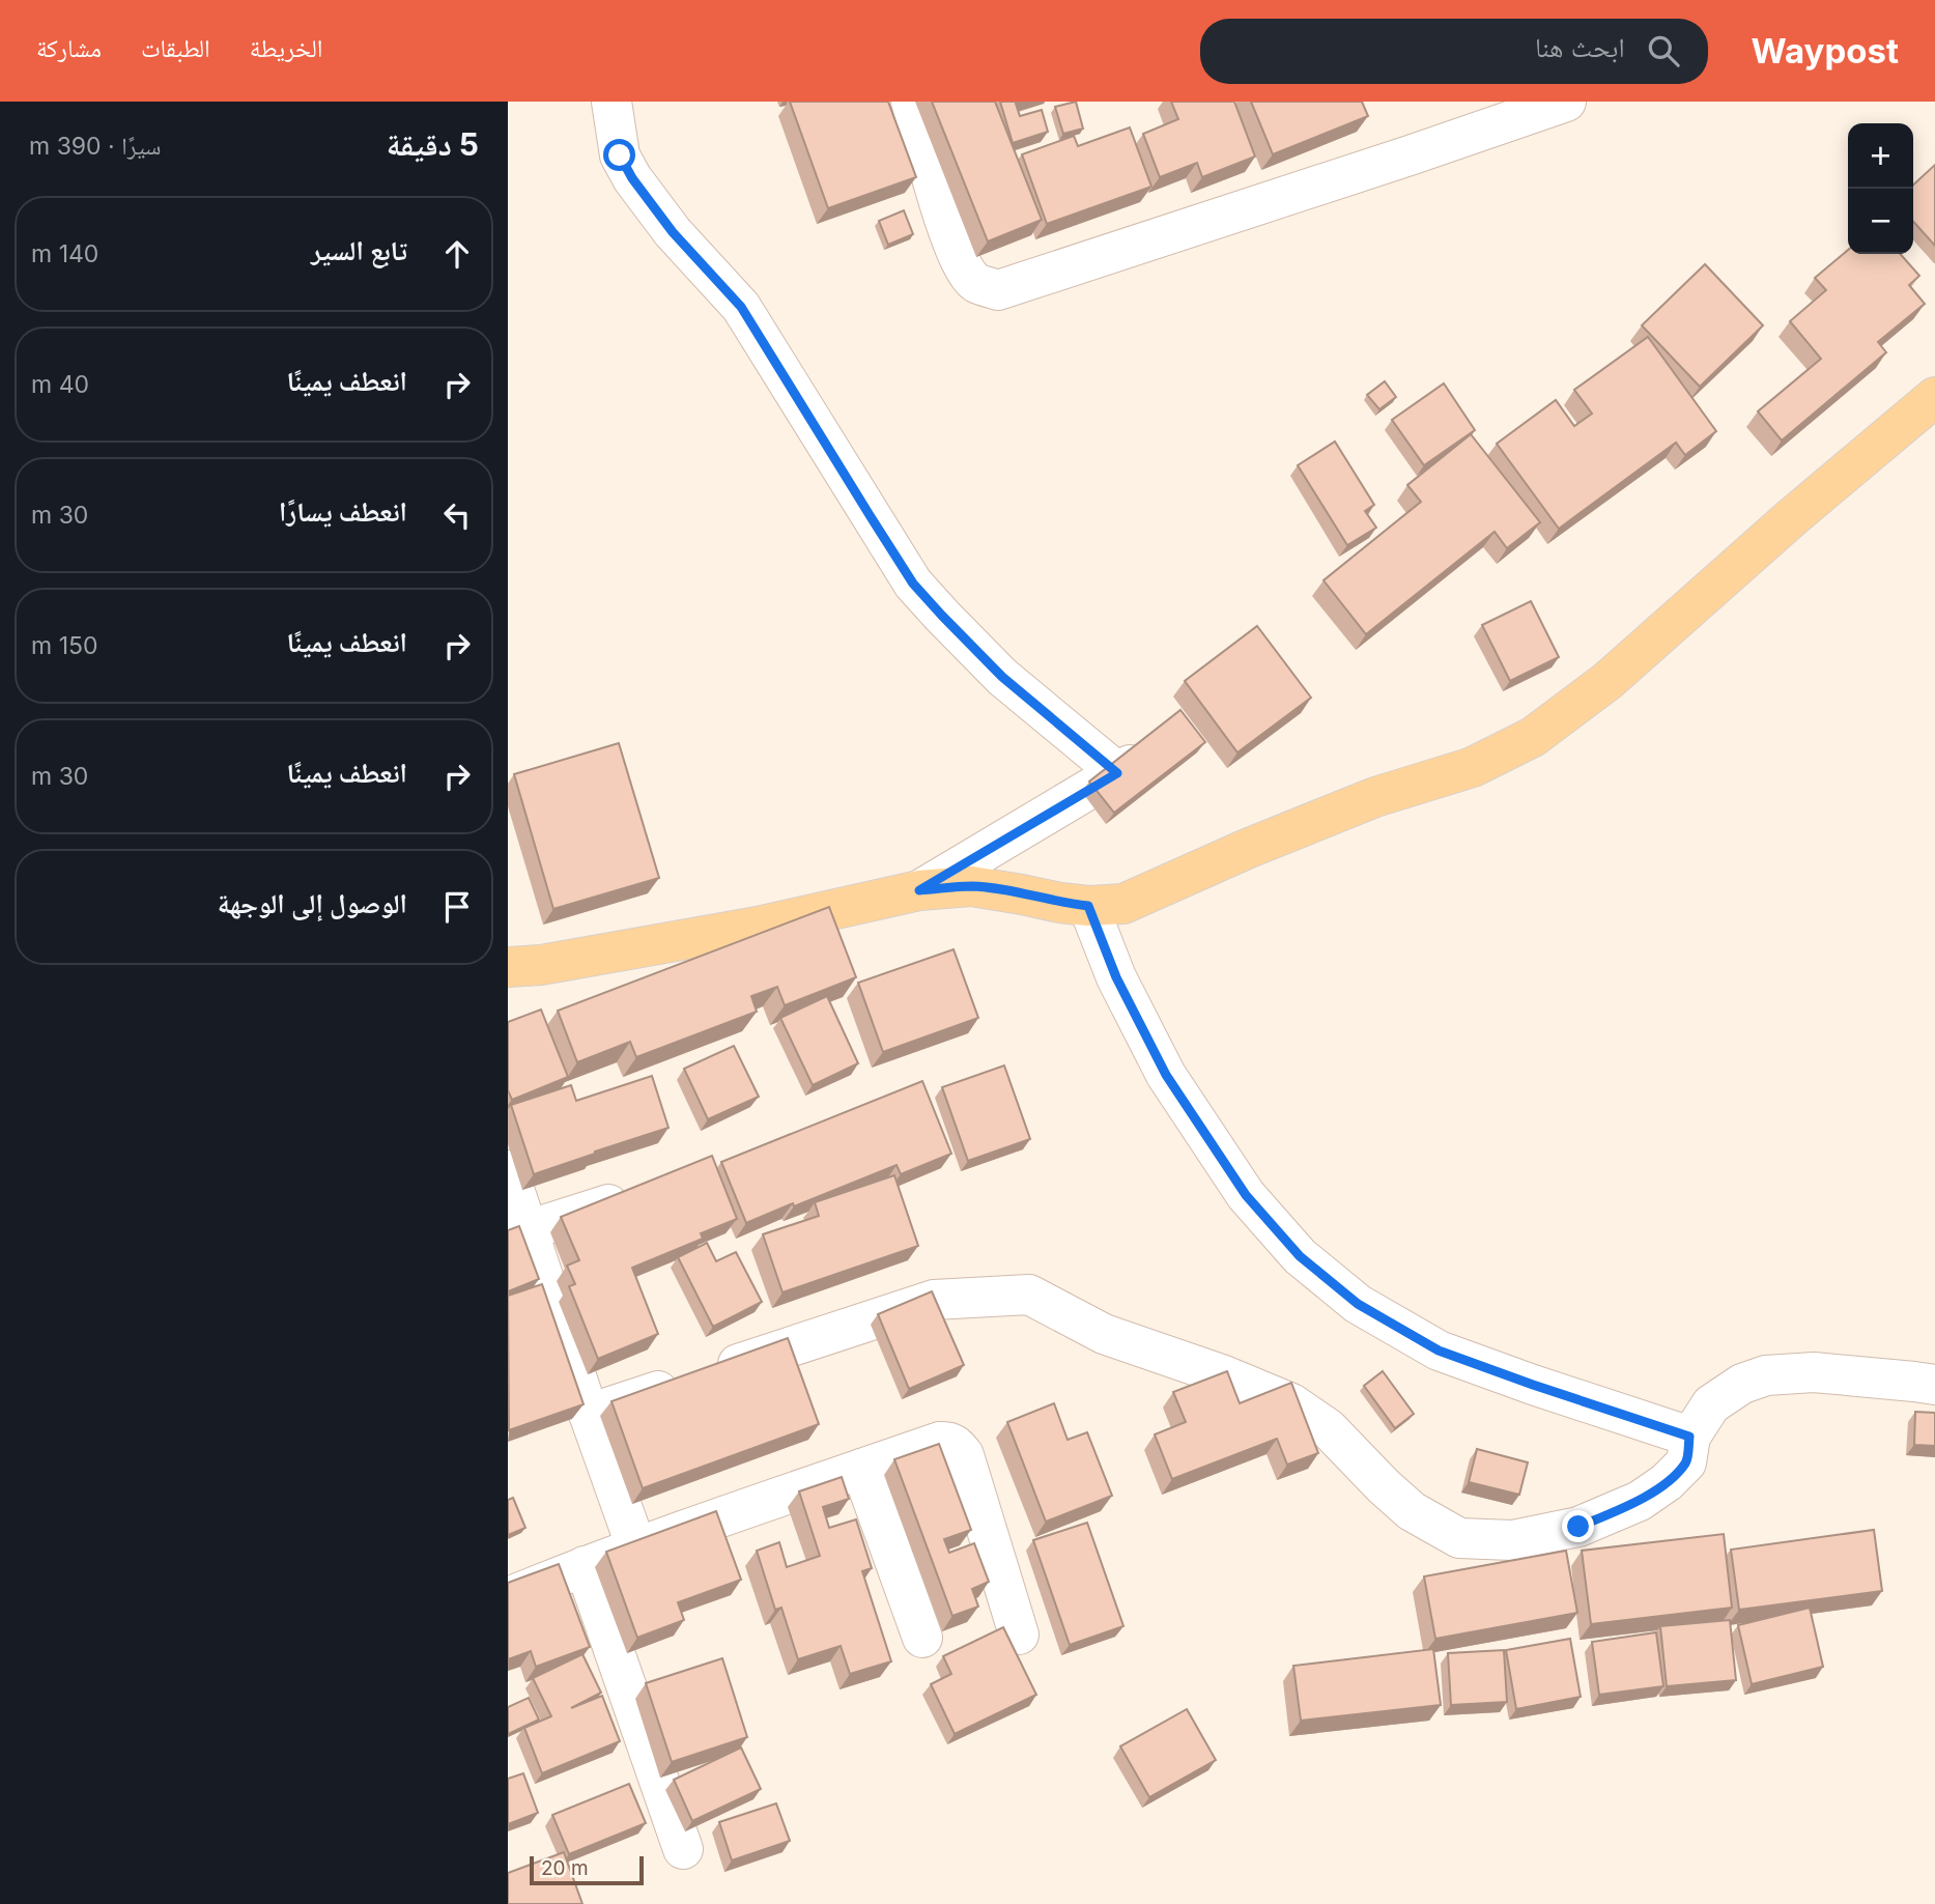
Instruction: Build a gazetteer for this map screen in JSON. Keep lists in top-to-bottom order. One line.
{"scale_bar":"20 m","page":{"header":"Waypost","search":"ابحث هنا","nav":["الخريطة","الطبقات","مشاركة"],"heading":["5 دقيقة","سيرًا · 390 m"],"map_buttons":["+","−"],"list":[["تابع السير","140 m"],["انعطف يمينًا","40 m"],["انعطف يسارًا","30 m"],["انعطف يمينًا","150 m"],["انعطف يمينًا","30 m"],"الوصول إلى الوجهة"],"scale":"20 m"}}
